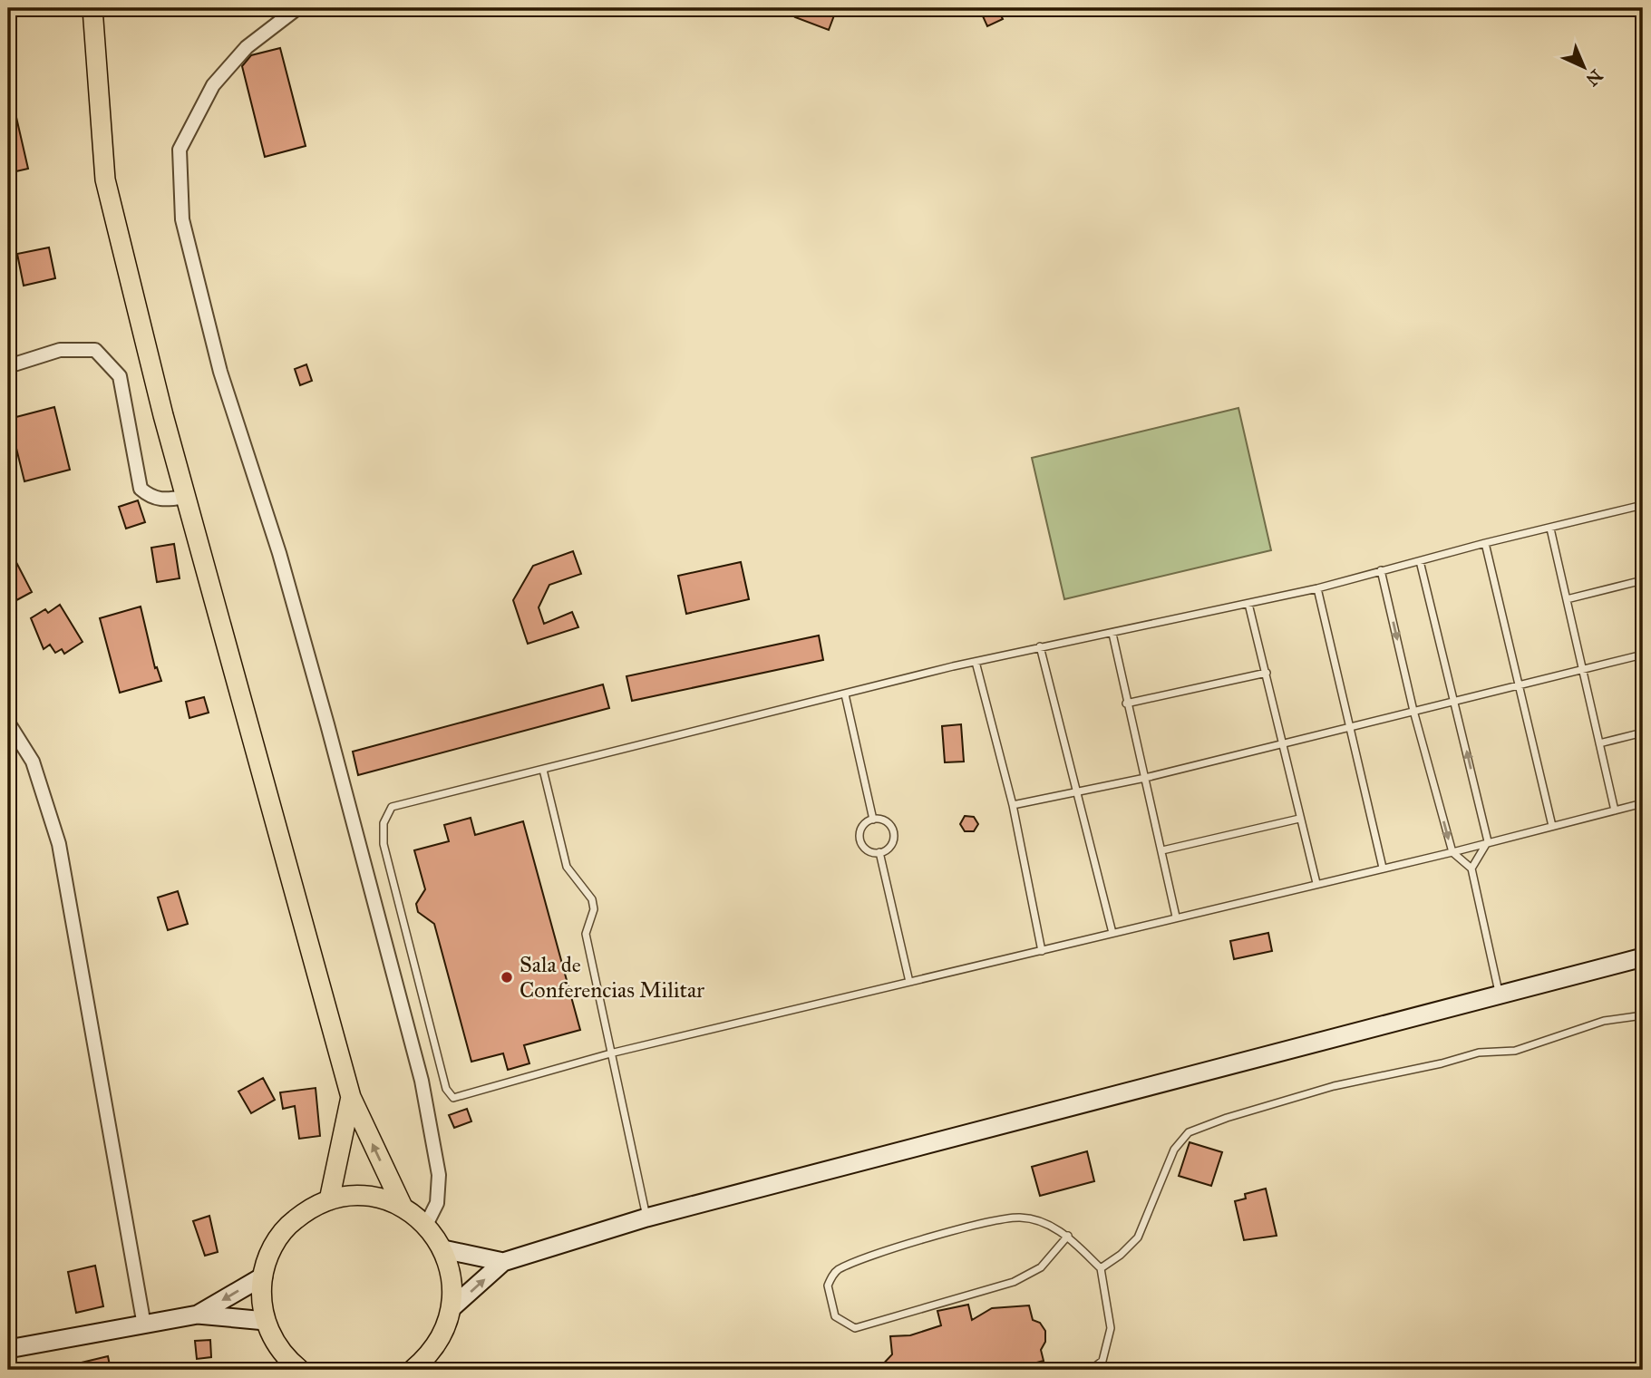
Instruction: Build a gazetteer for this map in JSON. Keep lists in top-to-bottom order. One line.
{"places":["Sala de Conferencias Militar"],"north":"bottom right"}
